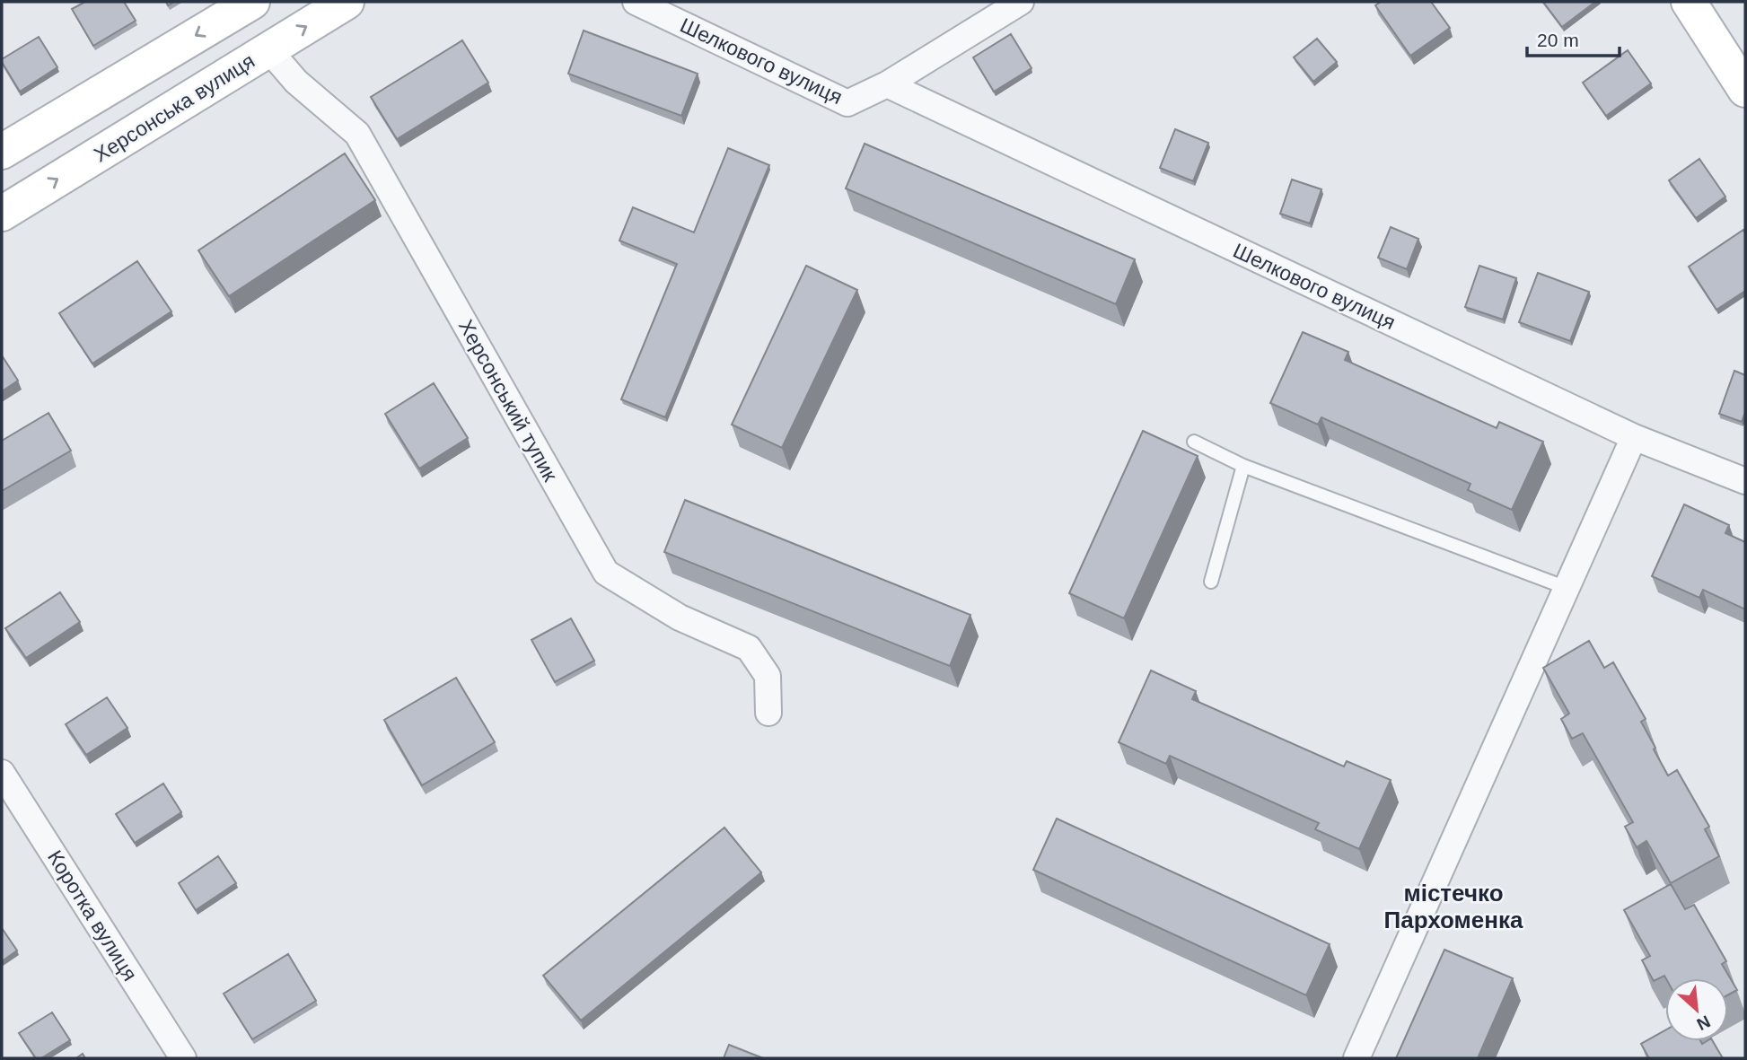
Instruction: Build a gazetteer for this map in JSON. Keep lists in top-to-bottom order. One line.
{"streets":{"street":["Шелкового вулиця","Херсонська вулиця","Херсонський тупик","Коротка вулиця"]},"crossings":[["Херсонська вулиця","Херсонський тупик"]],"districts":["містечко Пархоменка"],"scale_bar":"20 m","north":"bottom right"}
